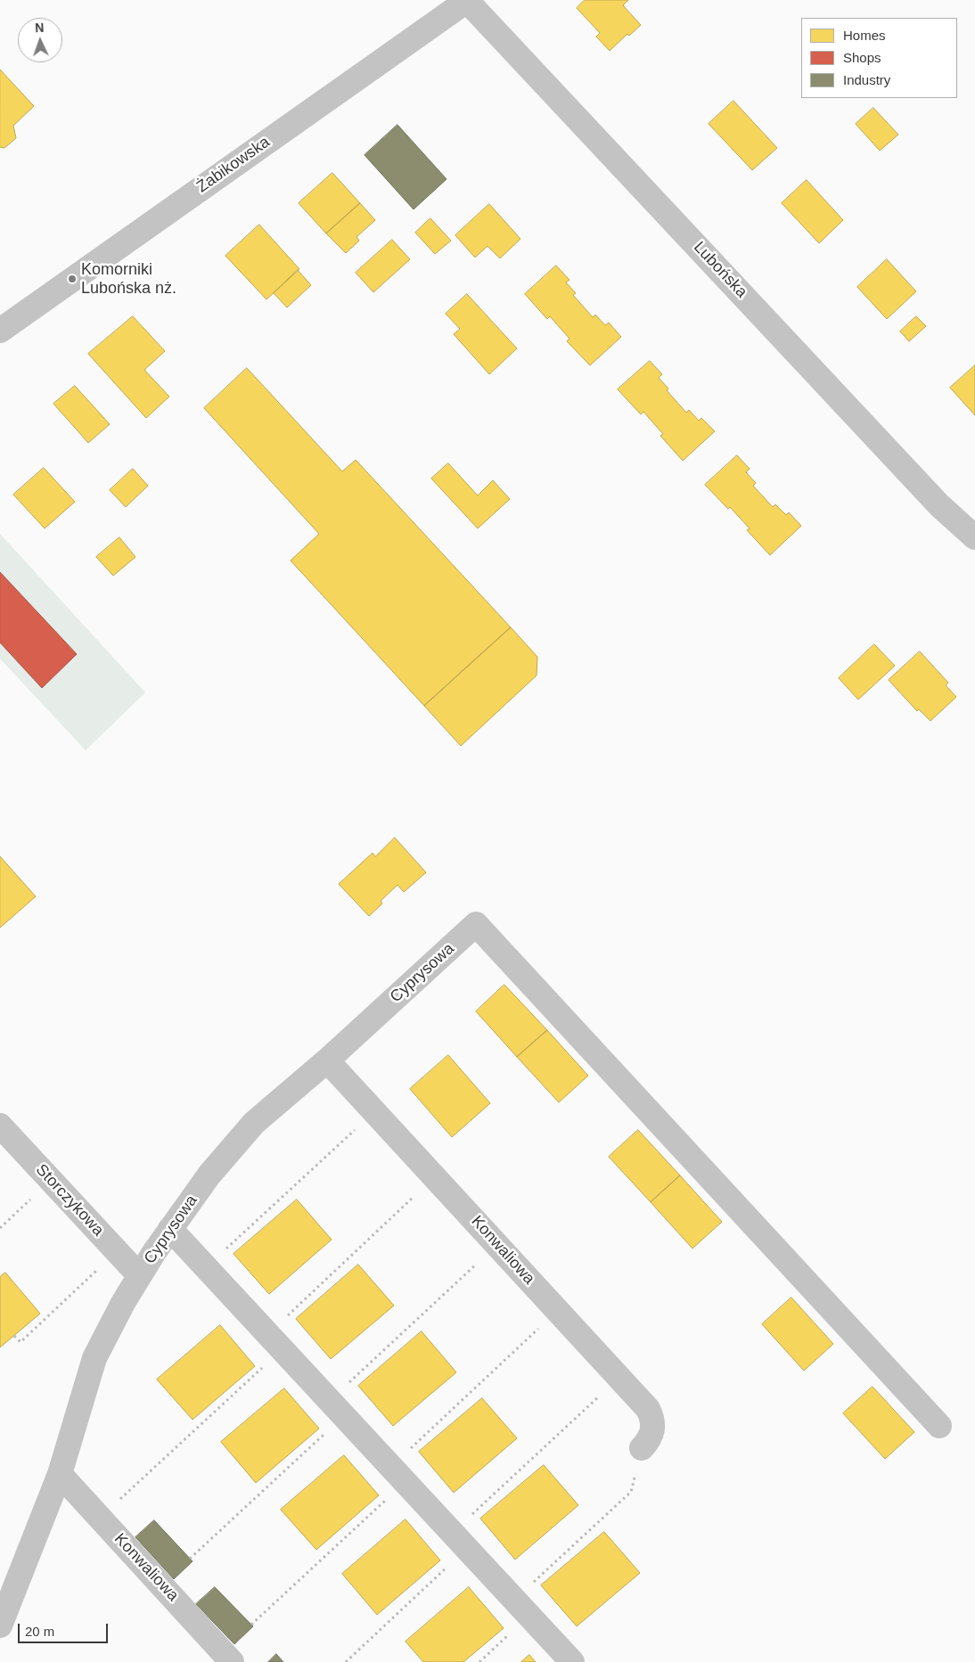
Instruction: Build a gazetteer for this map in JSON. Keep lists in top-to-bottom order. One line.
{"streets":{"street":["Żabikowska","Lubońska","Cyprysowa","Storczykowa","Konwaliowa"]},"crossings":[["Żabikowska","Lubońska"],["Cyprysowa","Storczykowa"],["Cyprysowa","Konwaliowa"]],"places":["Komorniki Lubońska nż."],"legend":["Homes","Shops","Industry"],"scale_bar":"20 m","north":"top"}
